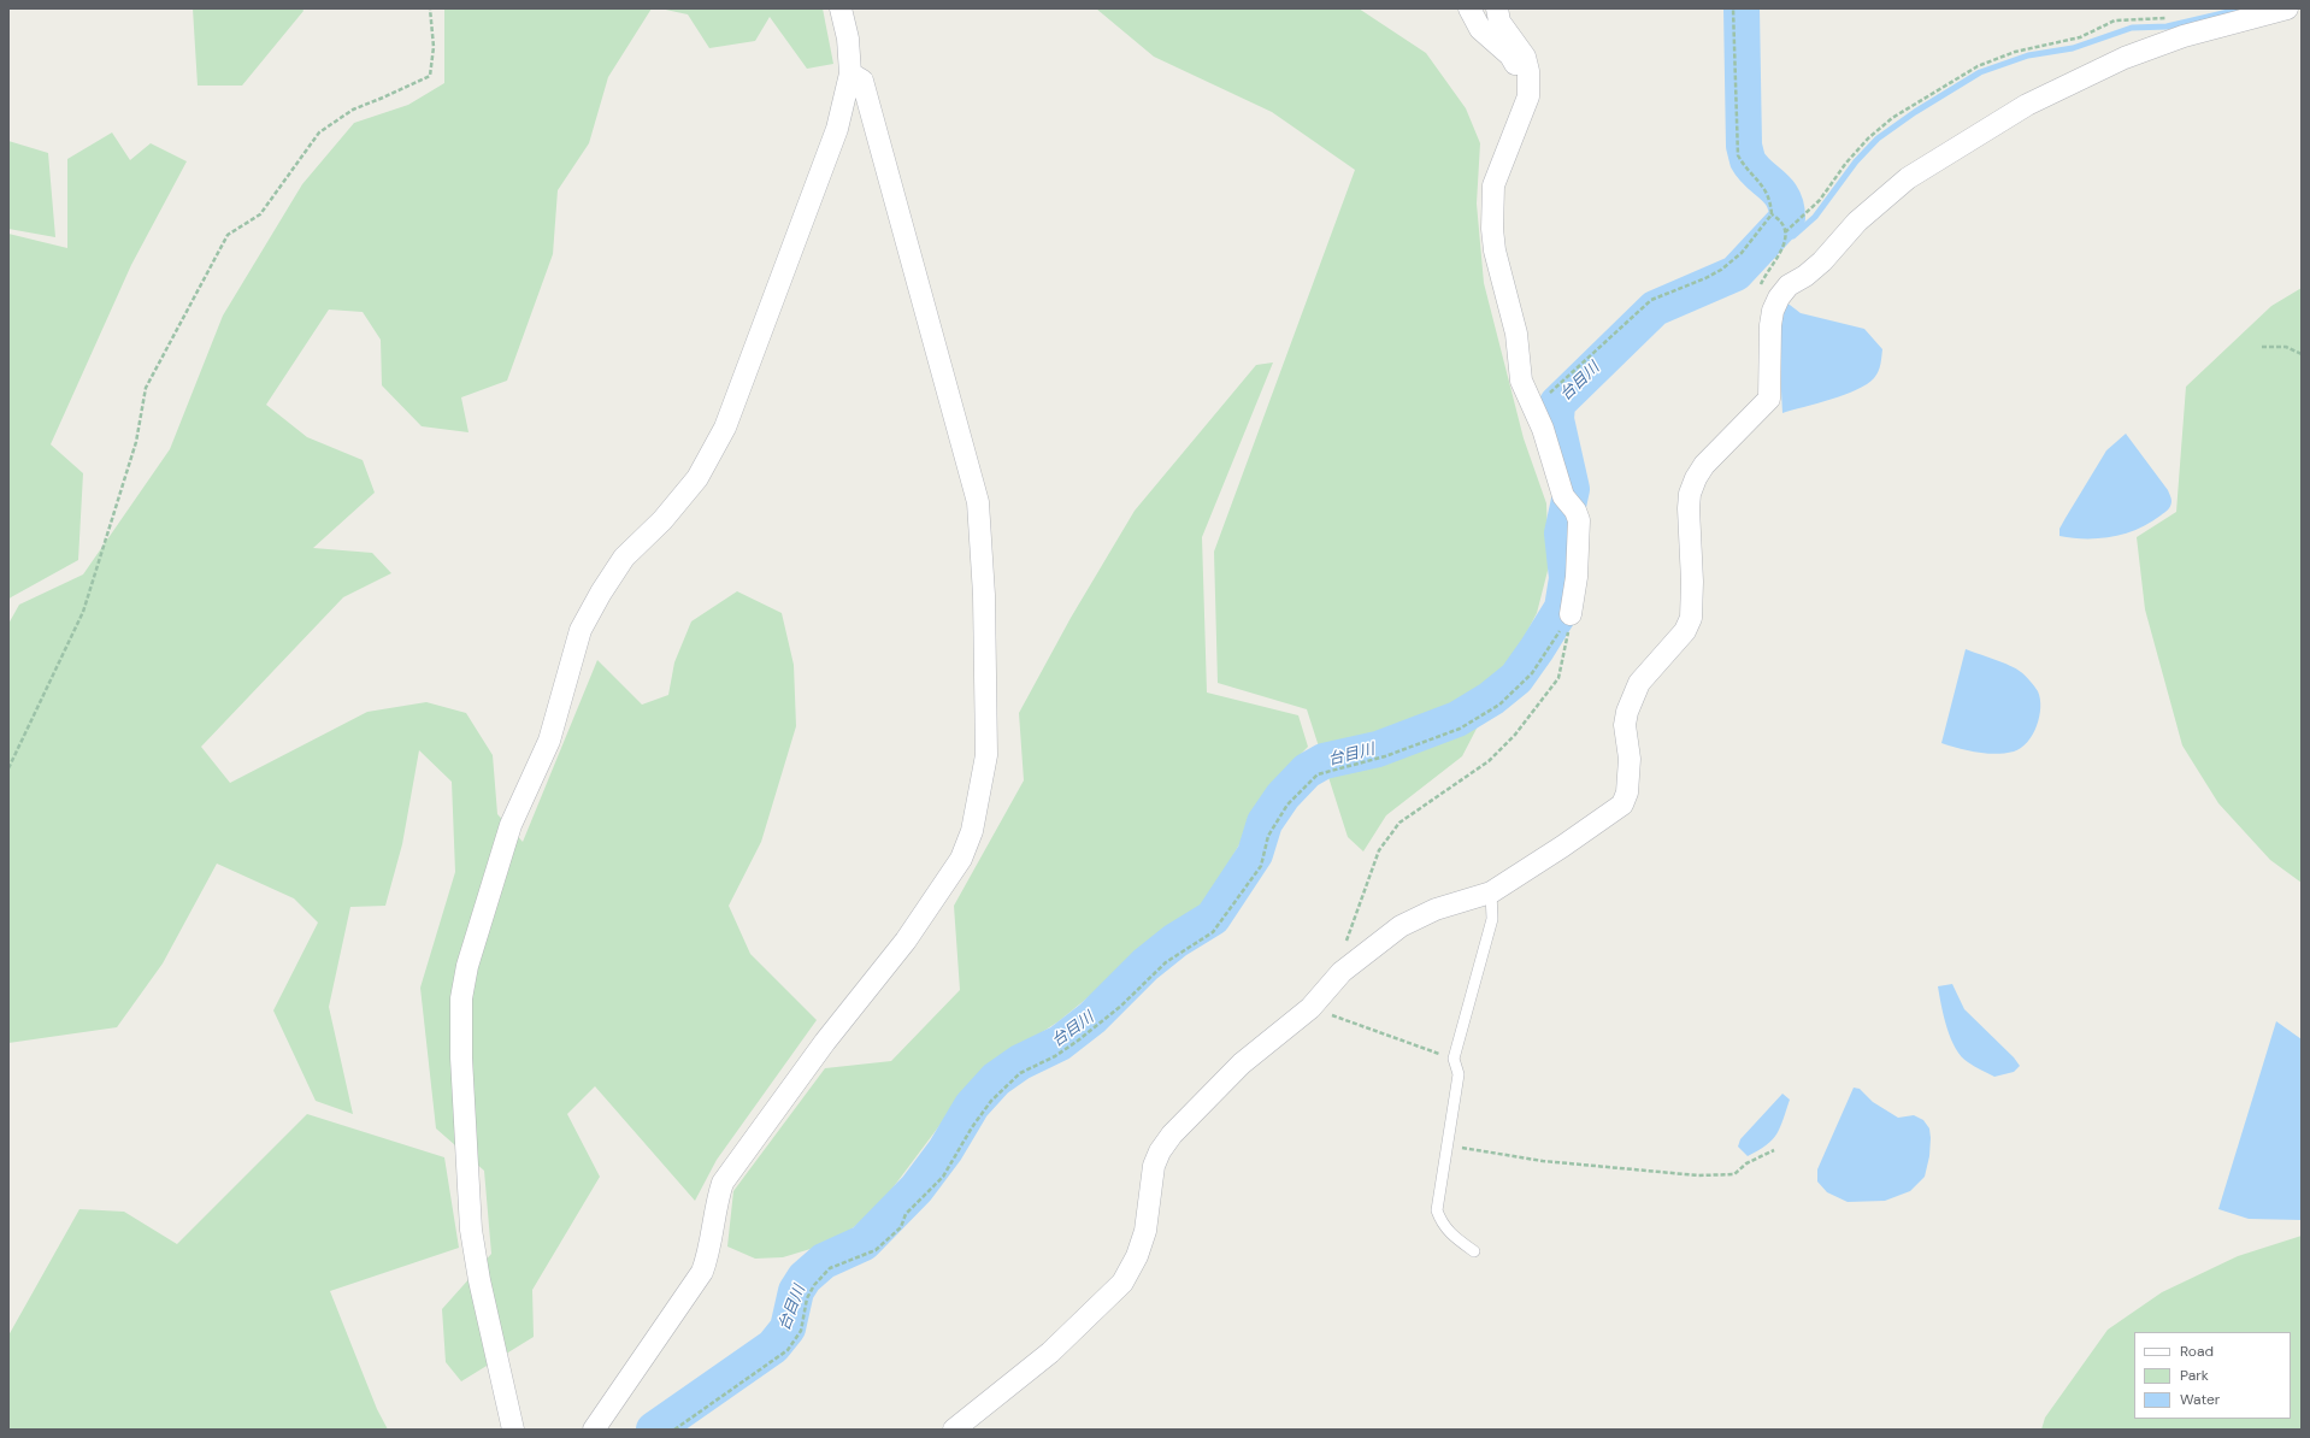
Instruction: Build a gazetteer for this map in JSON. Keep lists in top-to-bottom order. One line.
{"water":["台目川"],"legend":["Road","Park","Water"]}
